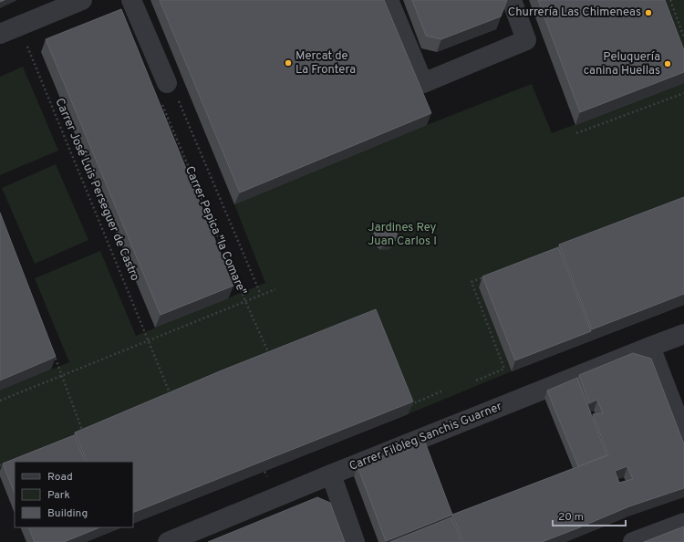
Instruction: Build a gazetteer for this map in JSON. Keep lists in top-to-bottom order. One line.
{"streets":{"street":["Carrer Filòleg Sanchis Guarner"],"path":["Carrer José Luis Perseguer de Castro","Carrer Pepica \"la Comare\""]},"parks":["Jardines Rey Juan Carlos I"],"places":["Churrería Las Chimeneas","Mercat de La Frontera","Peluquería canina Huellas"],"legend":["Road","Park","Building"],"scale_bar":"20 m"}
